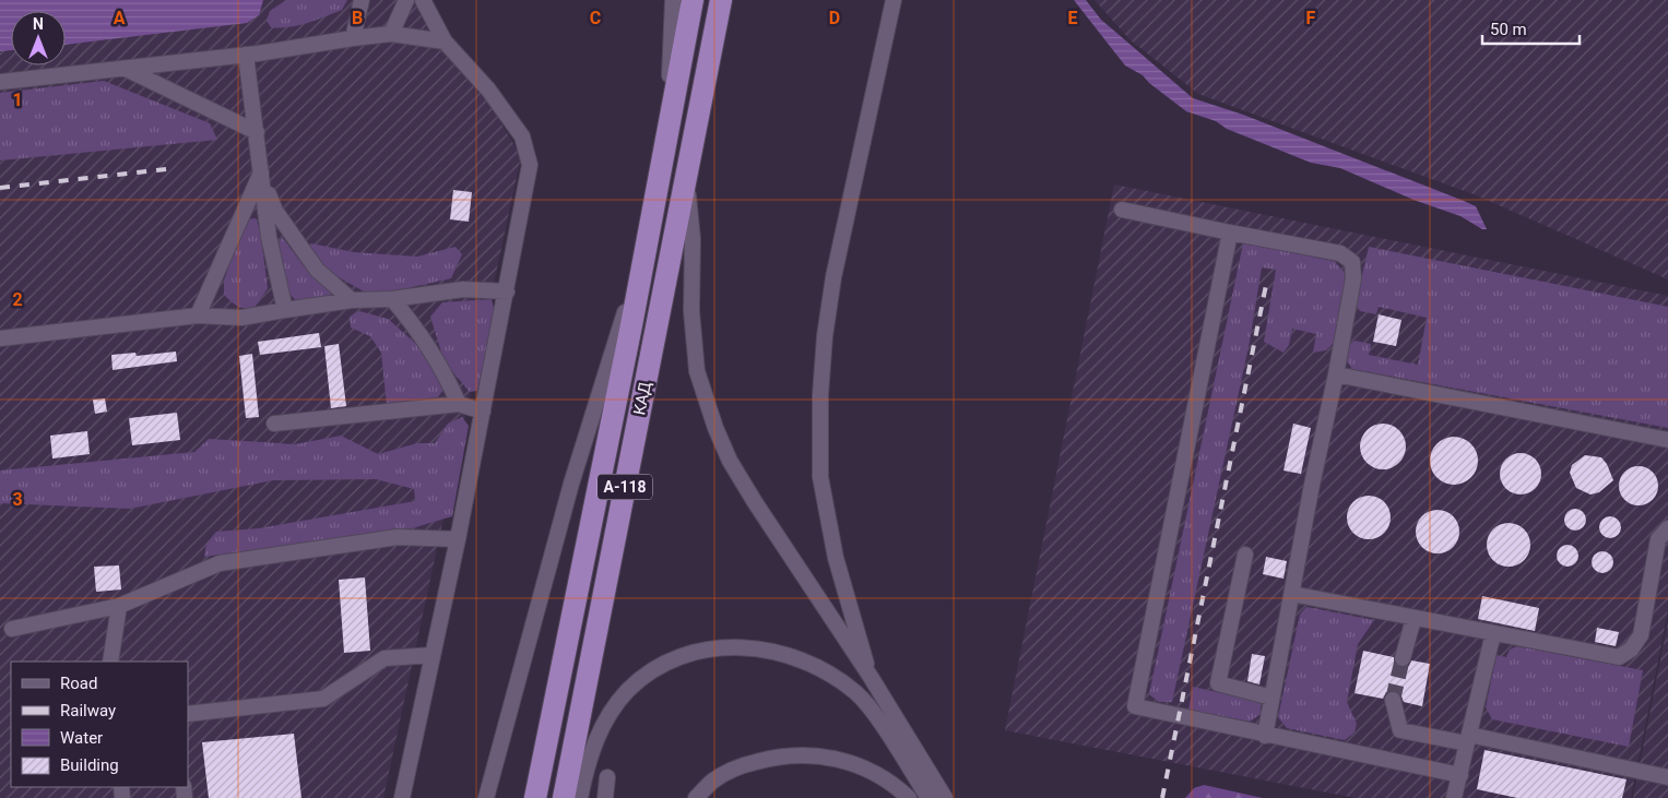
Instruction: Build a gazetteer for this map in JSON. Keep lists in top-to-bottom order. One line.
{"streets":{"highway":["КАД","А-118"]},"legend":["Road","Railway","Water","Building"],"scale_bar":"50 m","north":"top","grid":{"columns":["A","B","C","D","E","F"],"rows":["1","2","3"]}}
